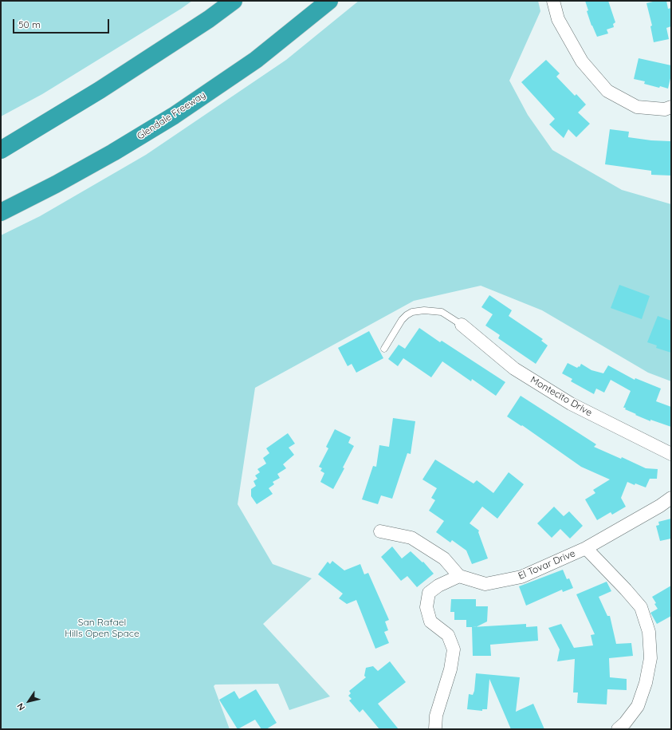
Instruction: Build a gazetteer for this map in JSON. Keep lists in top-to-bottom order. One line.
{"streets":{"highway":["Glendale Freeway"],"street":["Montecito Drive","El Tovar Drive"]},"parks":["San Rafael Hills Open Space"],"scale_bar":"50 m","north":"bottom left"}
